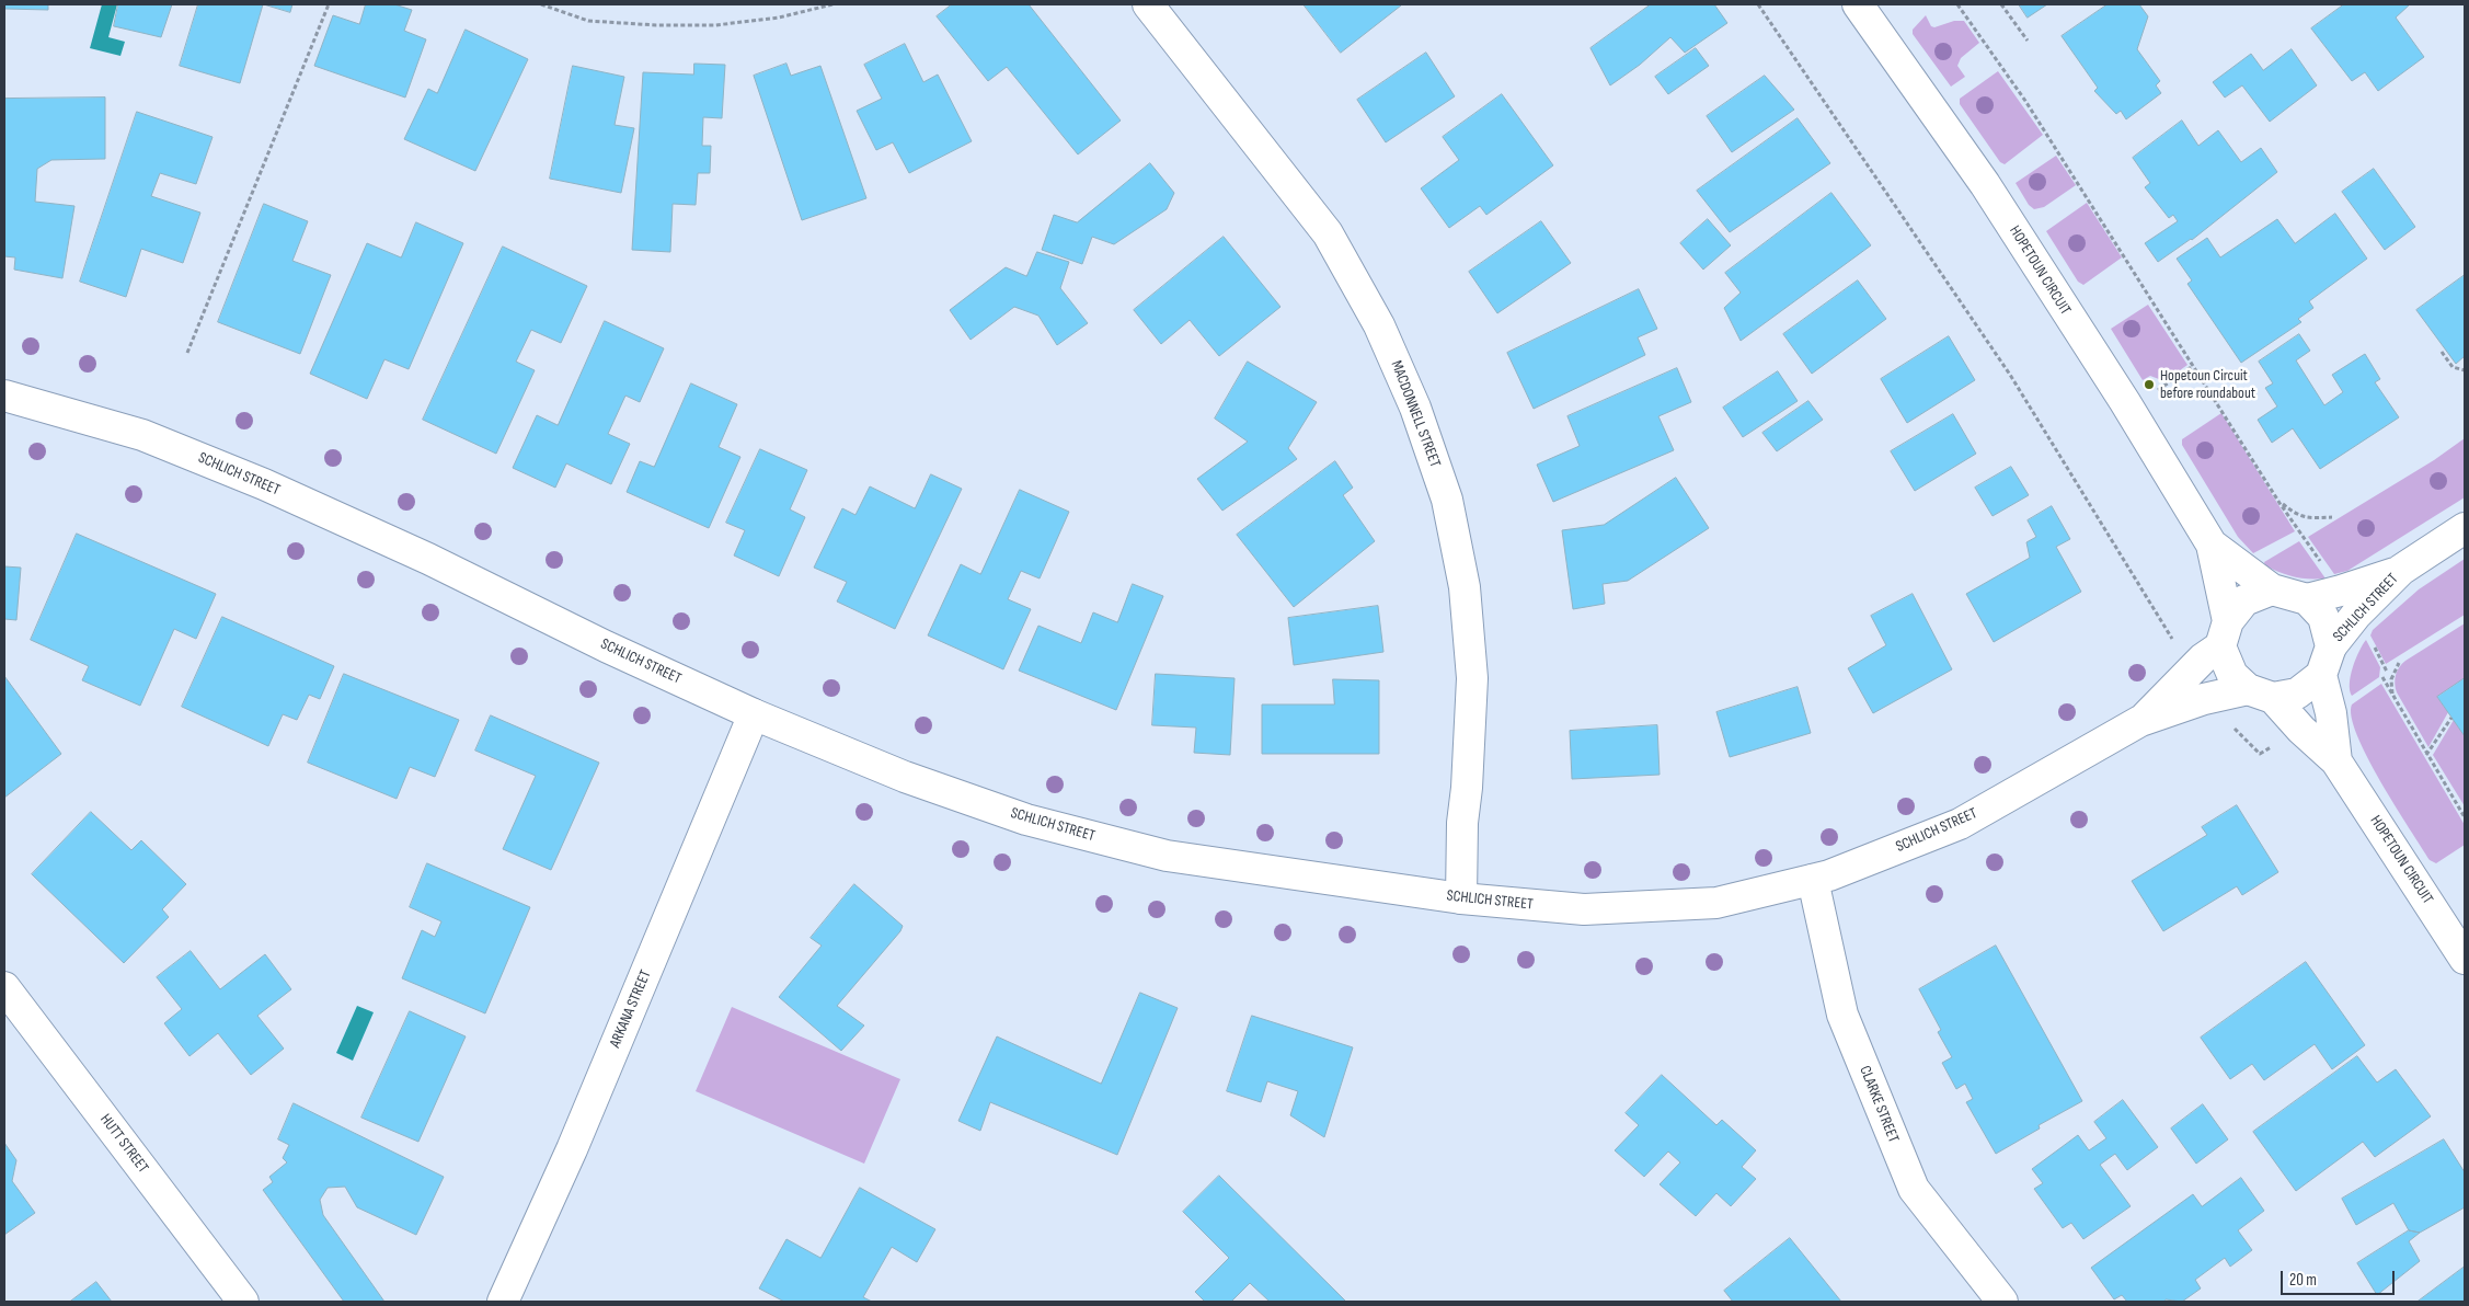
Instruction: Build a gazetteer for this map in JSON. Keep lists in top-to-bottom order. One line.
{"streets":{"street":["HOPETOUN CIRCUIT","MACDONNELL STREET","SCHLICH STREET","ARKANA STREET","CLARKE STREET","HUTT STREET"]},"crossings":[["HOPETOUN CIRCUIT","SCHLICH STREET"],["MACDONNELL STREET","SCHLICH STREET"],["SCHLICH STREET","ARKANA STREET"],["SCHLICH STREET","CLARKE STREET"]],"places":["Hopetoun Circuit before roundabout"],"scale_bar":"20 m"}
